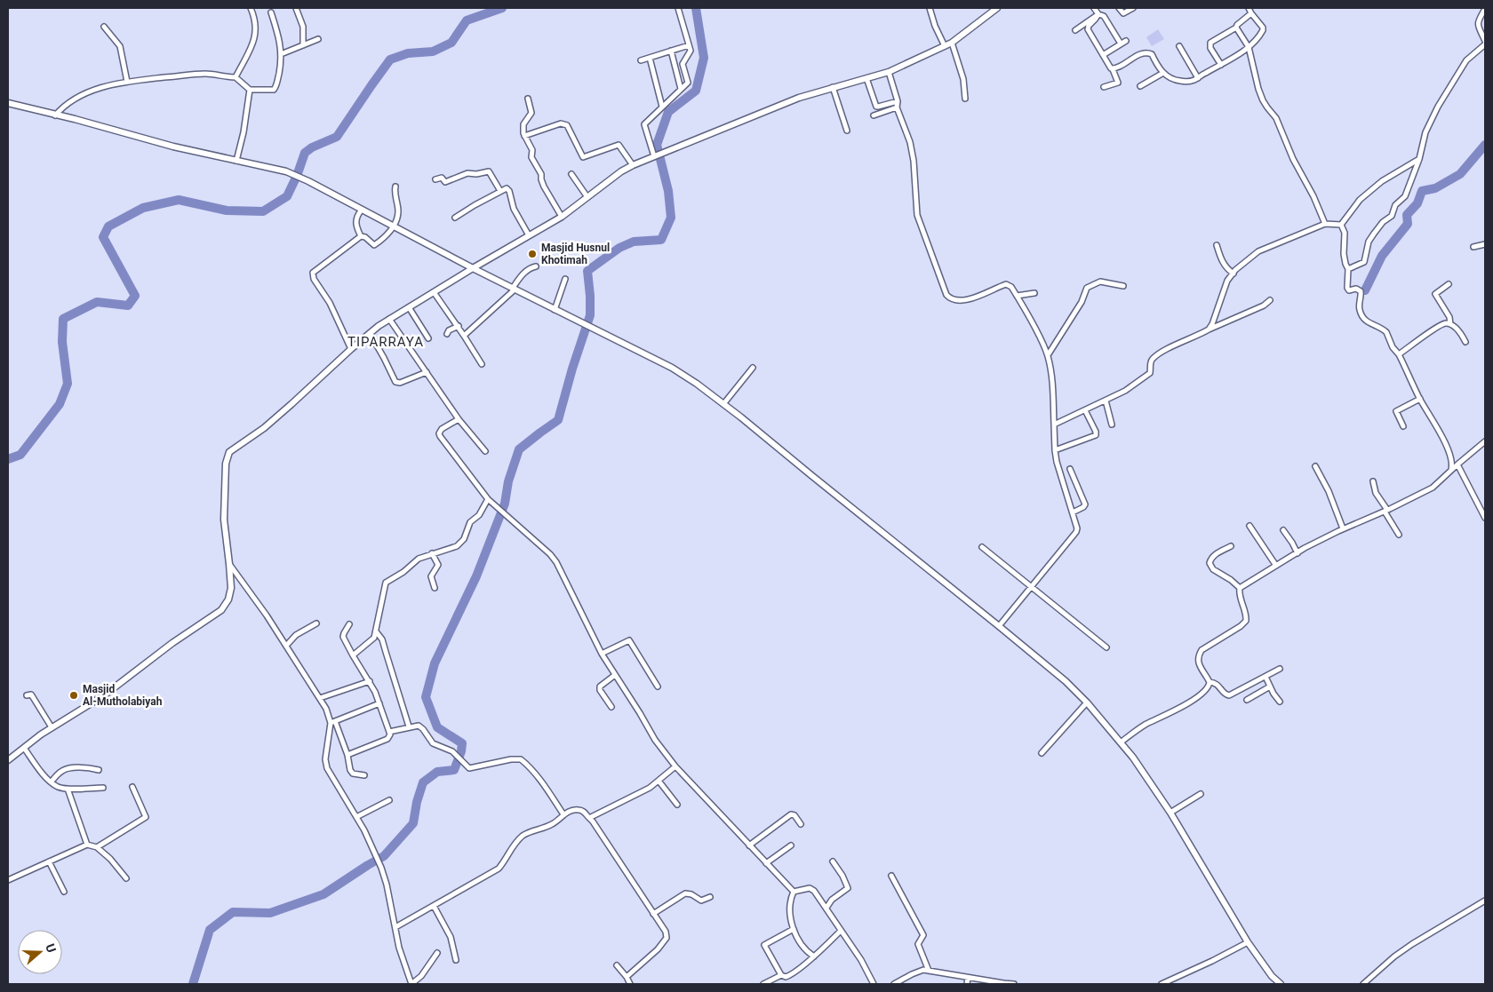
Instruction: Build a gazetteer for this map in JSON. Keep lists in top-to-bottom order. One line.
{"districts":["TIPARRAYA"],"places":["Masjid Husnul Khotimah","Masjid Al-Mutholabiyah"],"north":"right"}
